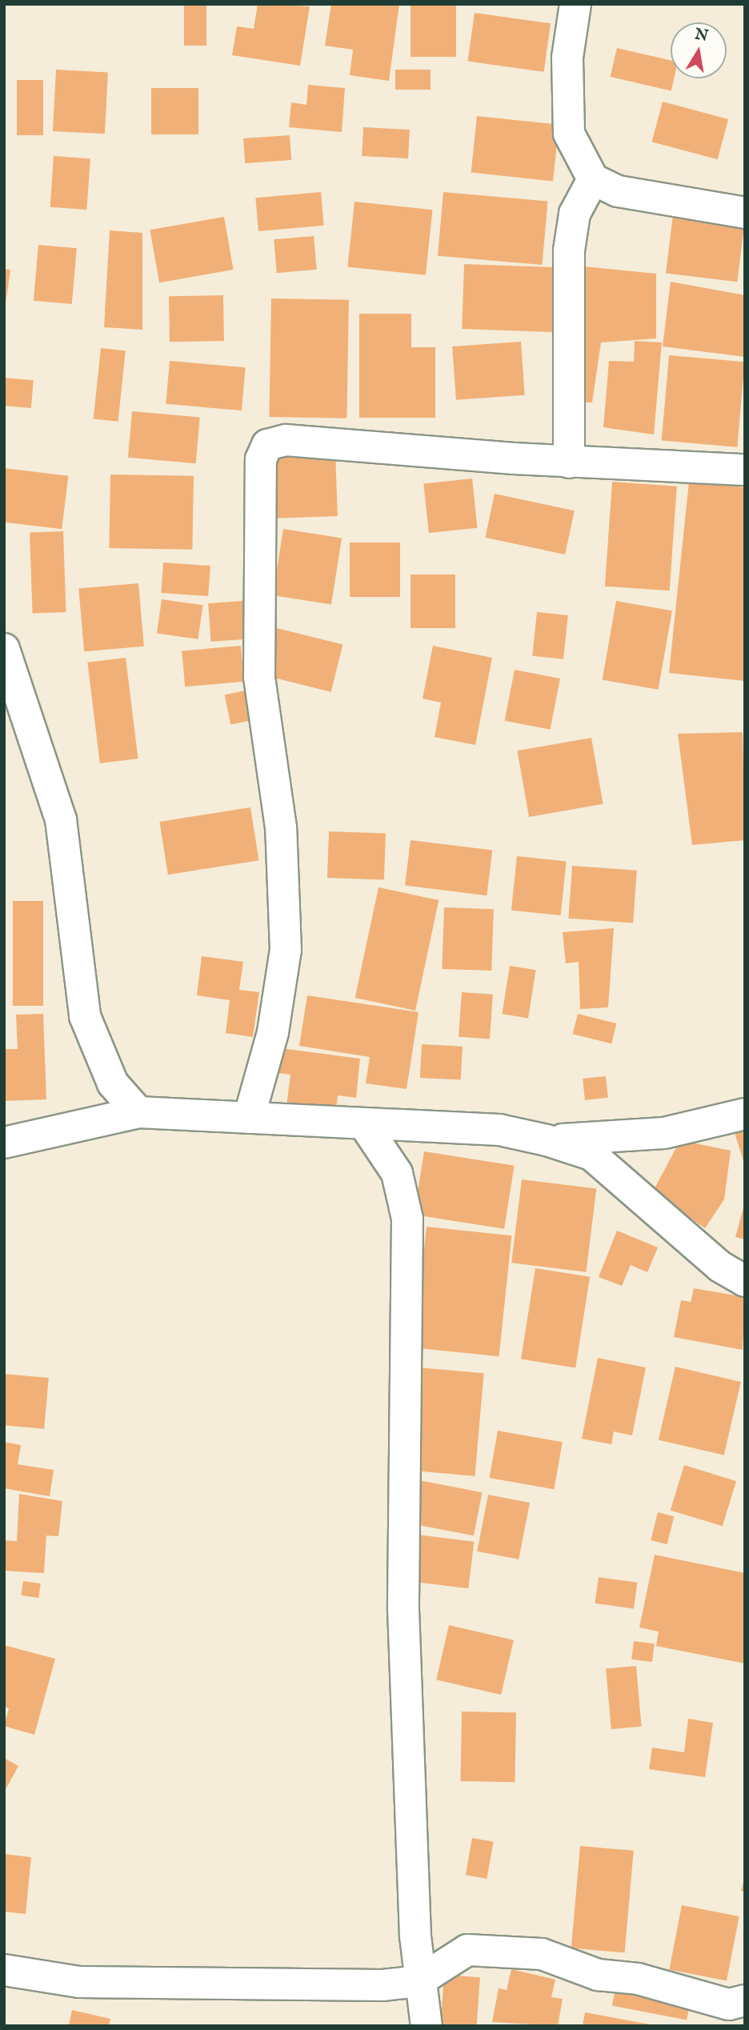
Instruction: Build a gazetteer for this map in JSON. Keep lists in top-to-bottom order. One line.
{"north":"top"}
